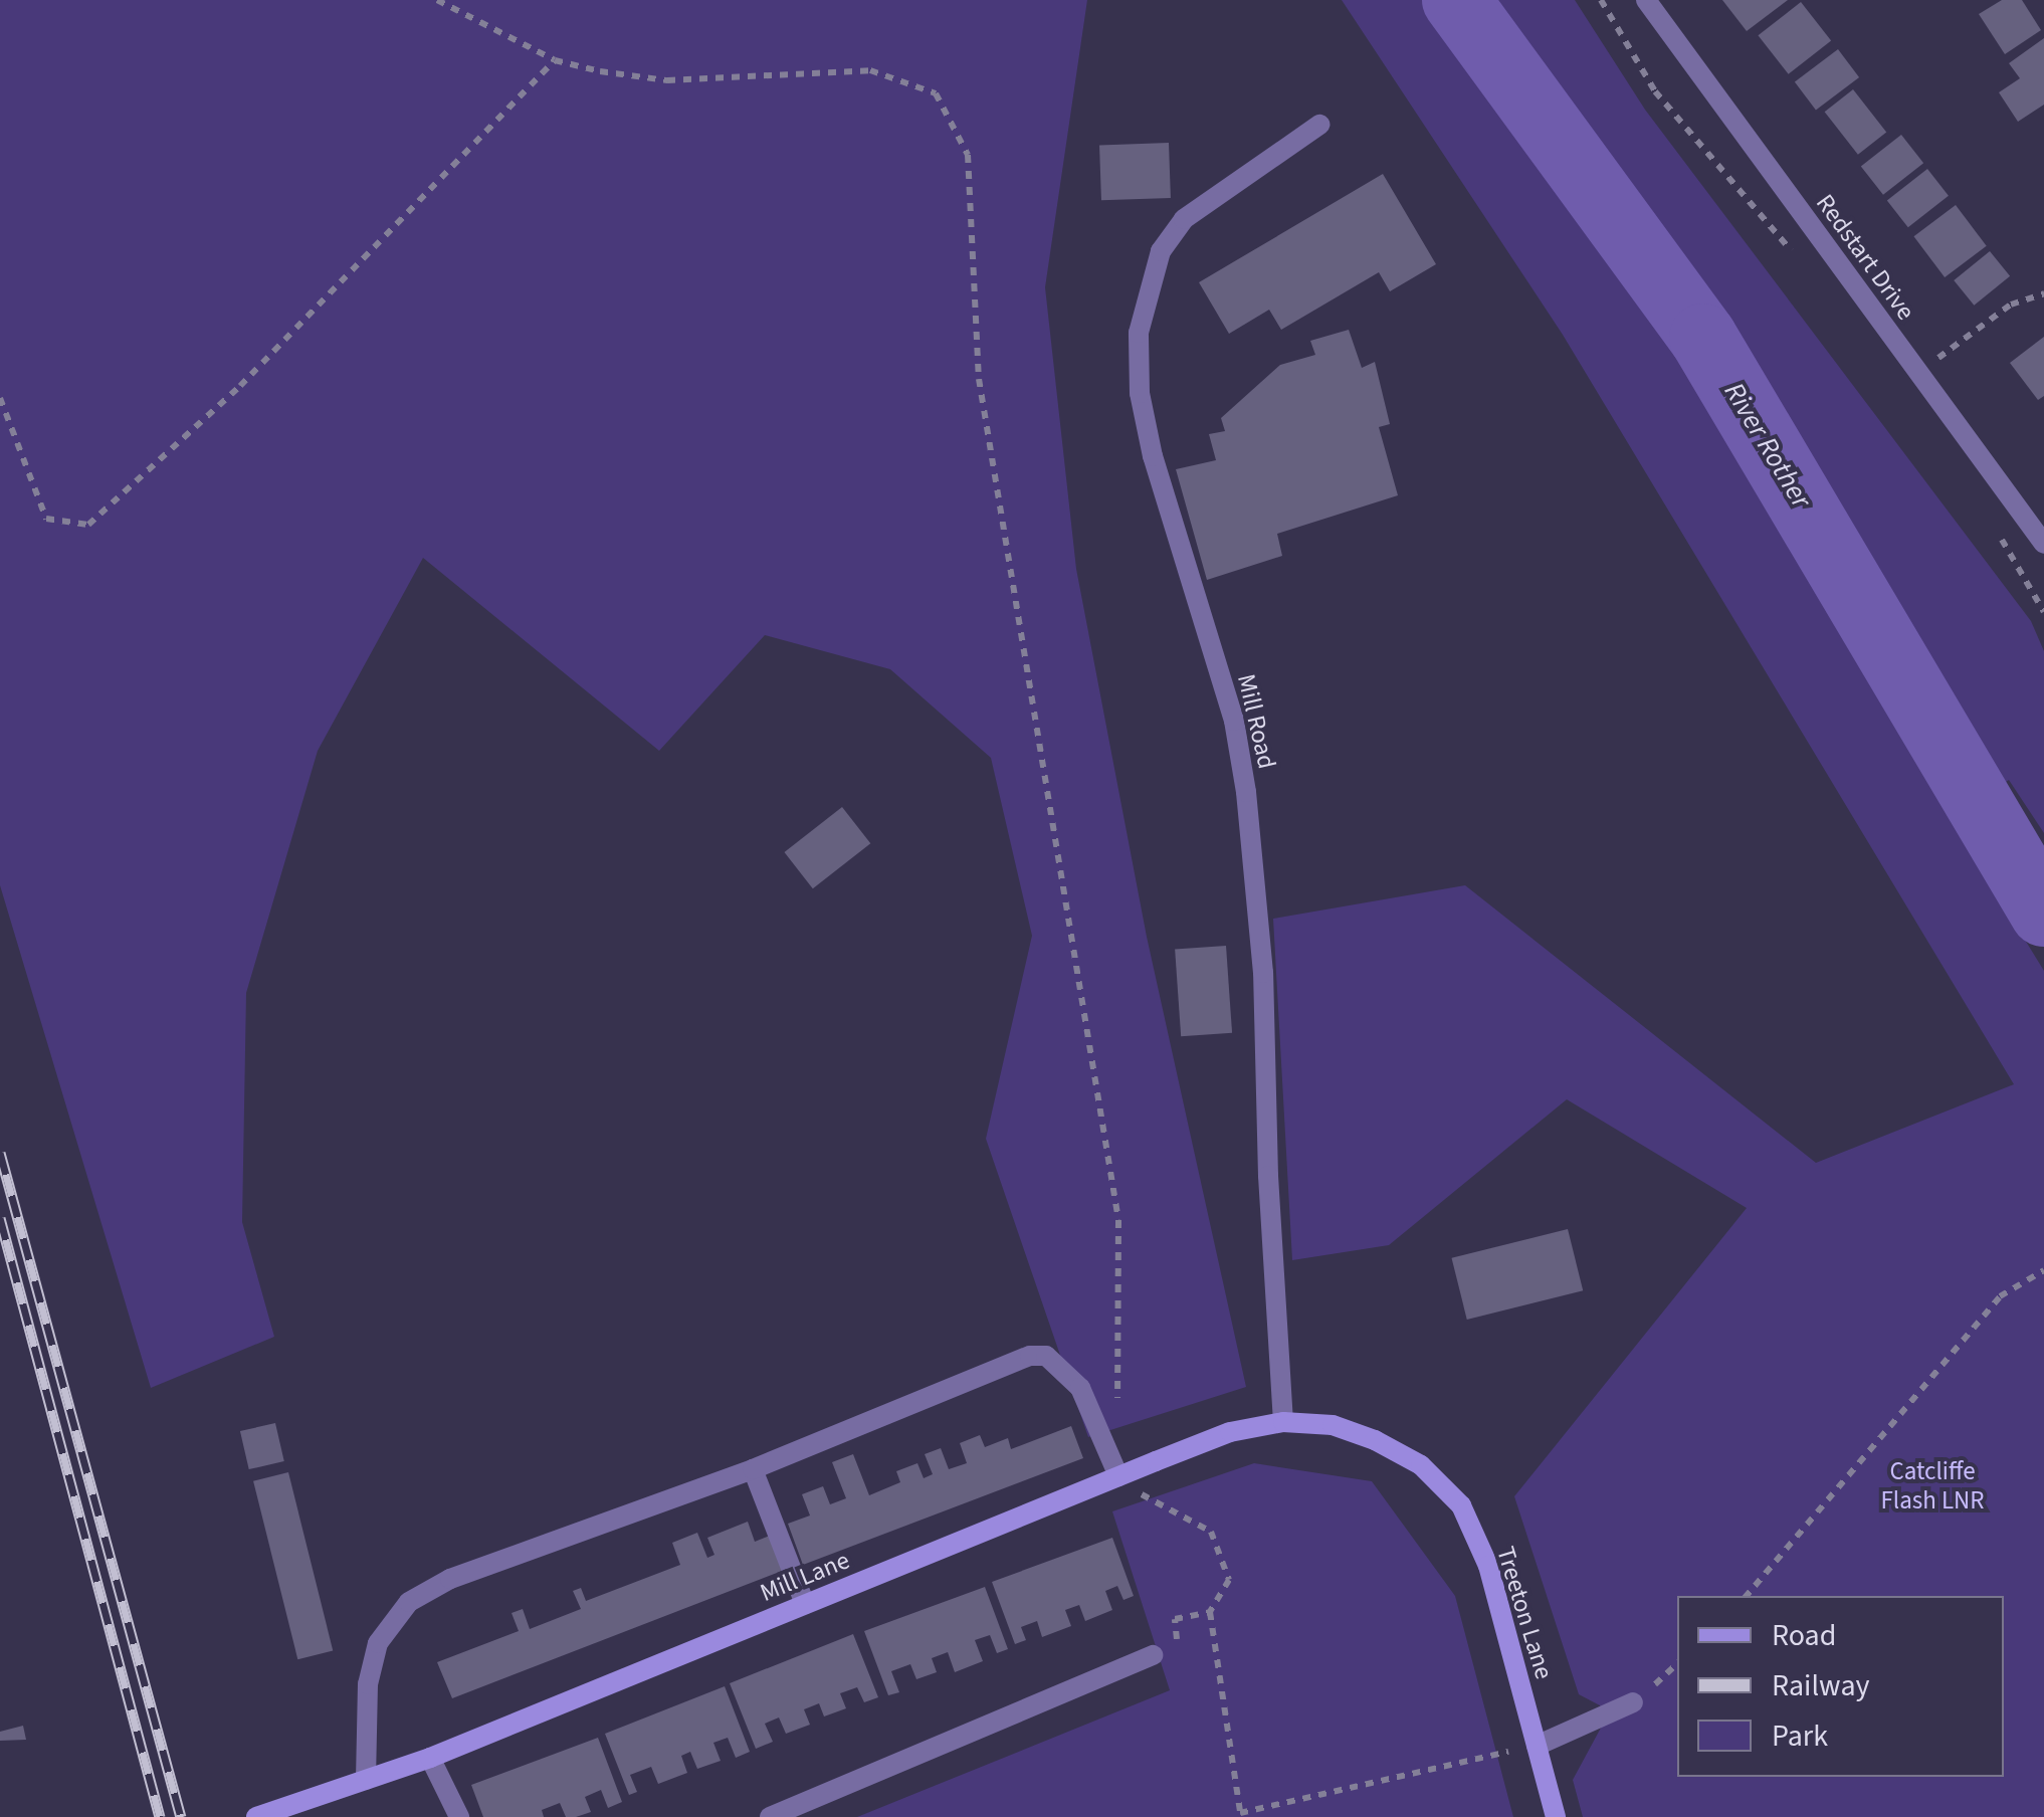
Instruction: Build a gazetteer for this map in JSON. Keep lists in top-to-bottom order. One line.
{"streets":{"main road":["Mill Lane","Treeton Lane"],"street":["Redstart Drive","Mill Road"]},"crossings":[["Mill Road","Mill Lane"],["Mill Road","Treeton Lane"],["Mill Lane","Treeton Lane"]],"water":["River Rother"],"parks":["Catcliffe Flash LNR"],"legend":["Road","Railway","Park"]}
